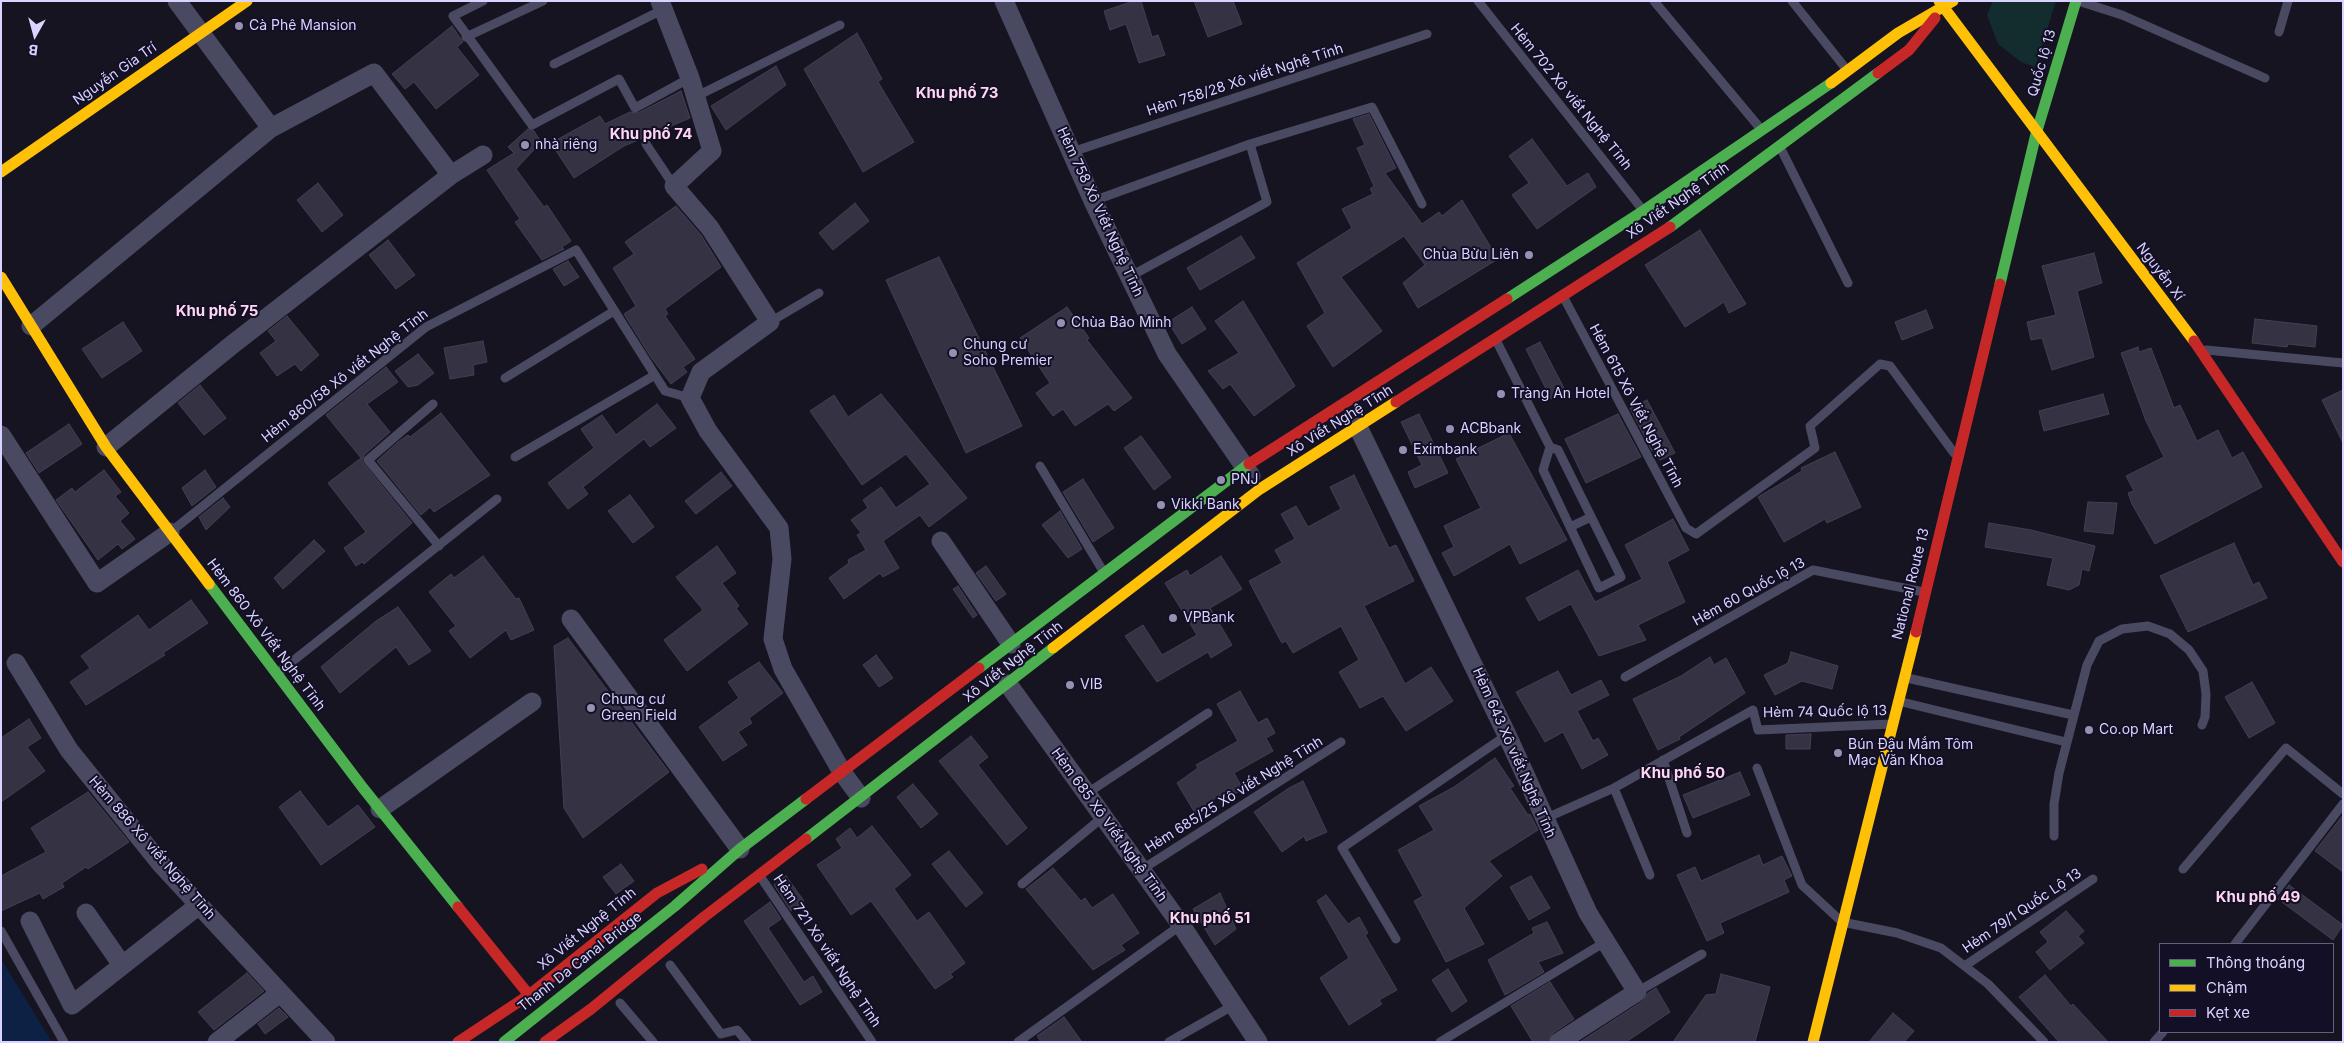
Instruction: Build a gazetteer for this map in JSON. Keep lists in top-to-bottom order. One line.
{"streets":{"main road":["Quốc lộ 13","Nguyễn Gia Trí","Xô Viết Nghệ Tĩnh","Nguyễn Xí","National Route 13","Hẻm 860 Xô Viết Nghệ Tĩnh","Thanh Da Canal Bridge"],"street":["Hẻm 758 Xô Viết Nghệ Tĩnh","Hẻm 643 Xô viết Nghệ Tĩnh","Hẻm 685 Xô Viết Nghệ Tĩnh","Hẻm 886 Xô viết Nghệ Tĩnh"],"lane":["Hẻm 758/28 Xô viết Nghệ Tĩnh","Hẻm 702 Xô viết Nghệ Tĩnh","Hẻm 860/58 Xô viết Nghệ Tĩnh","Hẻm 615 Xô Viết Nghệ Tĩnh","Hẻm 60 Quốc lộ 13","Hẻm 74 Quốc lộ 13","Hẻm 685/25 Xô viết Nghệ Tĩnh","Hẻm 79/1 Quốc Lộ 13","Hẻm 721 Xô viết Nghệ Tĩnh"]},"crossings":[["Quốc lộ 13","Nguyễn Xí"],["Quốc lộ 13","National Route 13"],["Hẻm 758/28 Xô viết Nghệ Tĩnh","Hẻm 758 Xô Viết Nghệ Tĩnh"],["Hẻm 702 Xô viết Nghệ Tĩnh","Xô Viết Nghệ Tĩnh"],["Xô Viết Nghệ Tĩnh","Hẻm 758 Xô Viết Nghệ Tĩnh"],["Xô Viết Nghệ Tĩnh","Nguyễn Xí"],["Xô Viết Nghệ Tĩnh","Hẻm 615 Xô Viết Nghệ Tĩnh"],["Xô Viết Nghệ Tĩnh","Hẻm 860 Xô Viết Nghệ Tĩnh"],["Xô Viết Nghệ Tĩnh","Hẻm 643 Xô viết Nghệ Tĩnh"],["Xô Viết Nghệ Tĩnh","Hẻm 685 Xô Viết Nghệ Tĩnh"],["Xô Viết Nghệ Tĩnh","Hẻm 721 Xô viết Nghệ Tĩnh"],["Xô Viết Nghệ Tĩnh","Thanh Da Canal Bridge"],["Nguyễn Xí","National Route 13"],["Hẻm 860/58 Xô viết Nghệ Tĩnh","Hẻm 860 Xô Viết Nghệ Tĩnh"],["Hẻm 615 Xô Viết Nghệ Tĩnh","National Route 13"],["National Route 13","Hẻm 60 Quốc lộ 13"],["National Route 13","Hẻm 74 Quốc lộ 13"],["Hẻm 685/25 Xô viết Nghệ Tĩnh","Hẻm 685 Xô Viết Nghệ Tĩnh"]],"districts":["Khu phố 73","Khu phố 74","Khu phố 75","Khu phố 50","Khu phố 49","Khu phố 51"],"places":["Cà Phê Mansion","nhà riêng","Chùa Bửu Liên","Chùa Bảo Minh","Chung cư Soho Premier","Tràng An Hotel","ACBbank","Eximbank","PNJ","Vikki Bank","VPBank","VIB","Chung cư Green Field","Co.op Mart","Bún Đậu Mắm Tôm Mạc Văn Khoa"],"legend":["Thông thoáng","Chậm","Kẹt xe"],"north":"bottom"}
